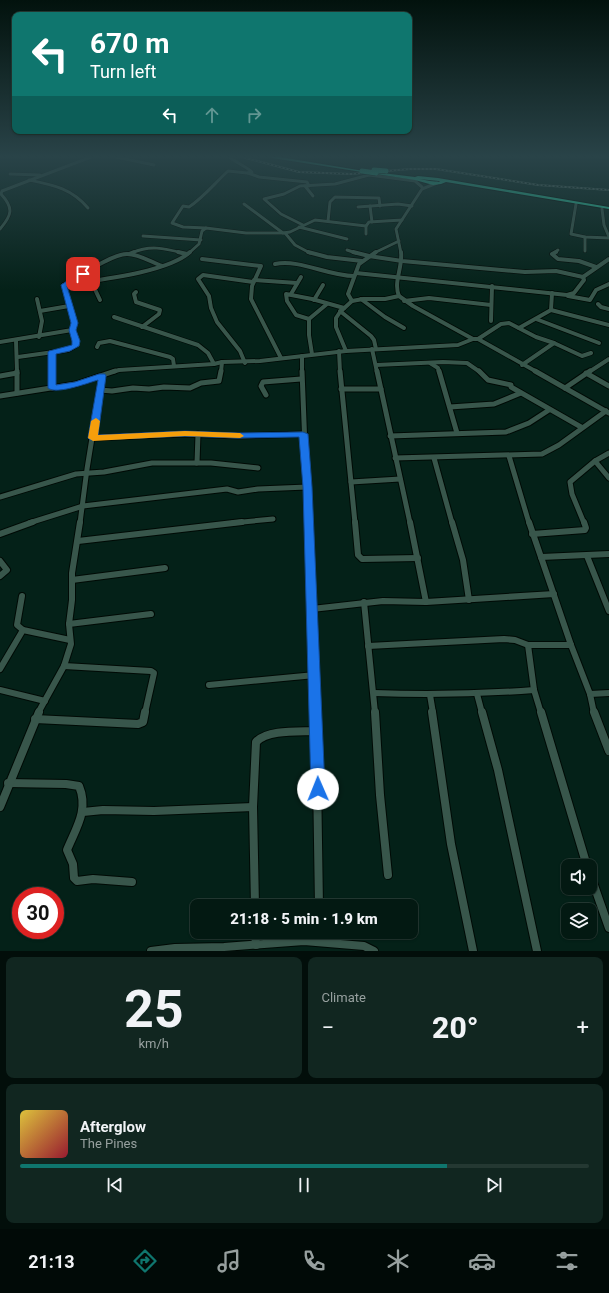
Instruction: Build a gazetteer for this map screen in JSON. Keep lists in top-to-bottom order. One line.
{"page":{"turn":["670 m","Turn left"],"limit":"30","trip":"21:18 · 5 min · 1.9 km","tile":[["25","km/h"],"Climate"],"heat":["−","20°","+"],"song":["Afterglow","The Pines"],"tabs":"21:13"}}
